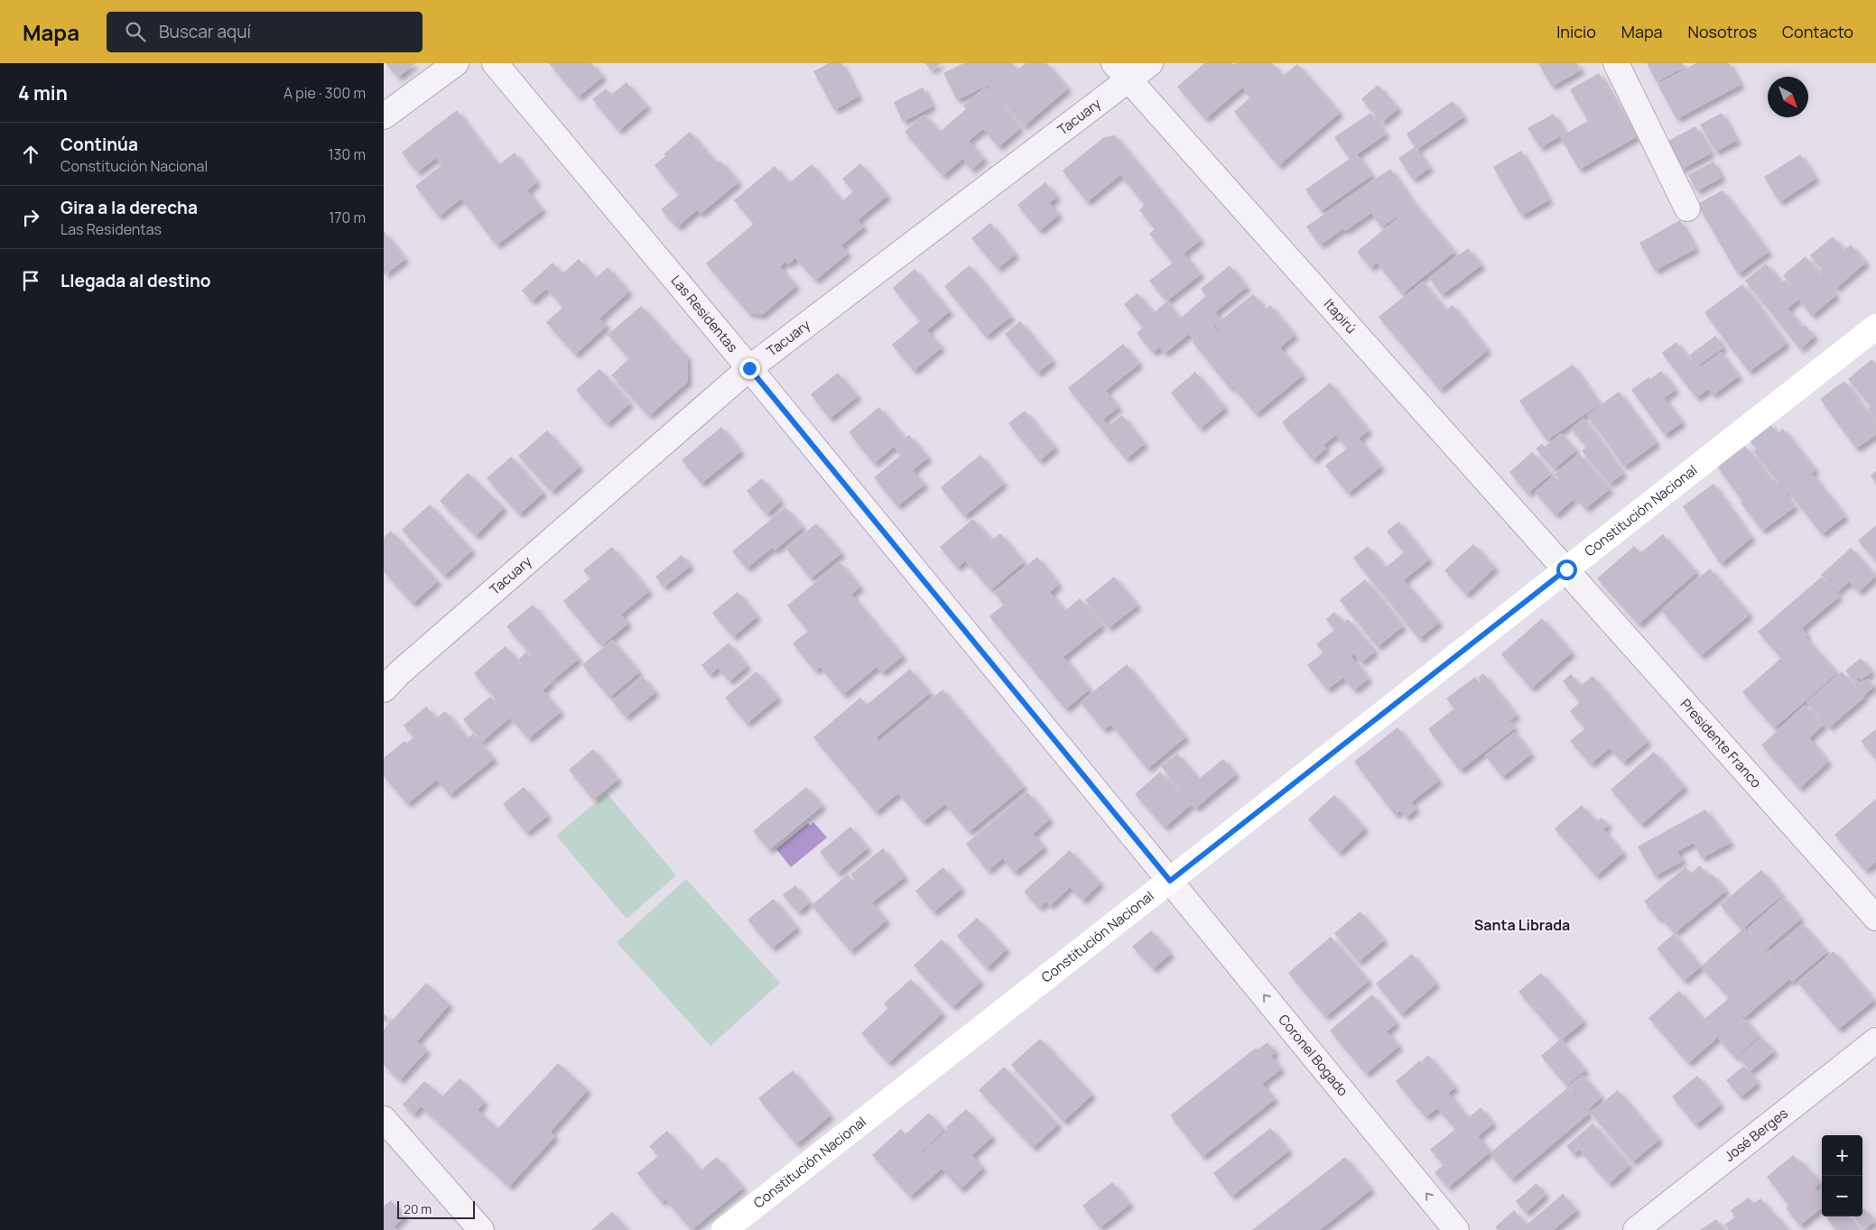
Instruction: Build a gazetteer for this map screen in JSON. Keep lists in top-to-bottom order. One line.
{"streets":{"street":["Tacuary","Las Residentas","Itapirú","Constitución Nacional","Presidente Franco","Coronel Bogado","José Berges"]},"crossings":[["Tacuary","Las Residentas"],["Tacuary","Itapirú"],["Las Residentas","Constitución Nacional"],["Las Residentas","Coronel Bogado"],["Itapirú","Constitución Nacional"],["Itapirú","Presidente Franco"],["Constitución Nacional","Presidente Franco"],["Constitución Nacional","Coronel Bogado"]],"one_way":["Coronel Bogado"],"districts":["Santa Librada"],"scale_bar":"20 m","north":"bottom right","page":{"header":"Mapa","search":"Buscar aquí","nav":["Inicio","Mapa","Nosotros","Contacto"],"heading":["4 min","A pie · 300 m"],"list":[["Continúa","Constitución Nacional","130 m"],["Gira a la derecha","Las Residentas","170 m"],"Llegada al destino"],"map_buttons":["+","−"],"scale":"20 m"}}
